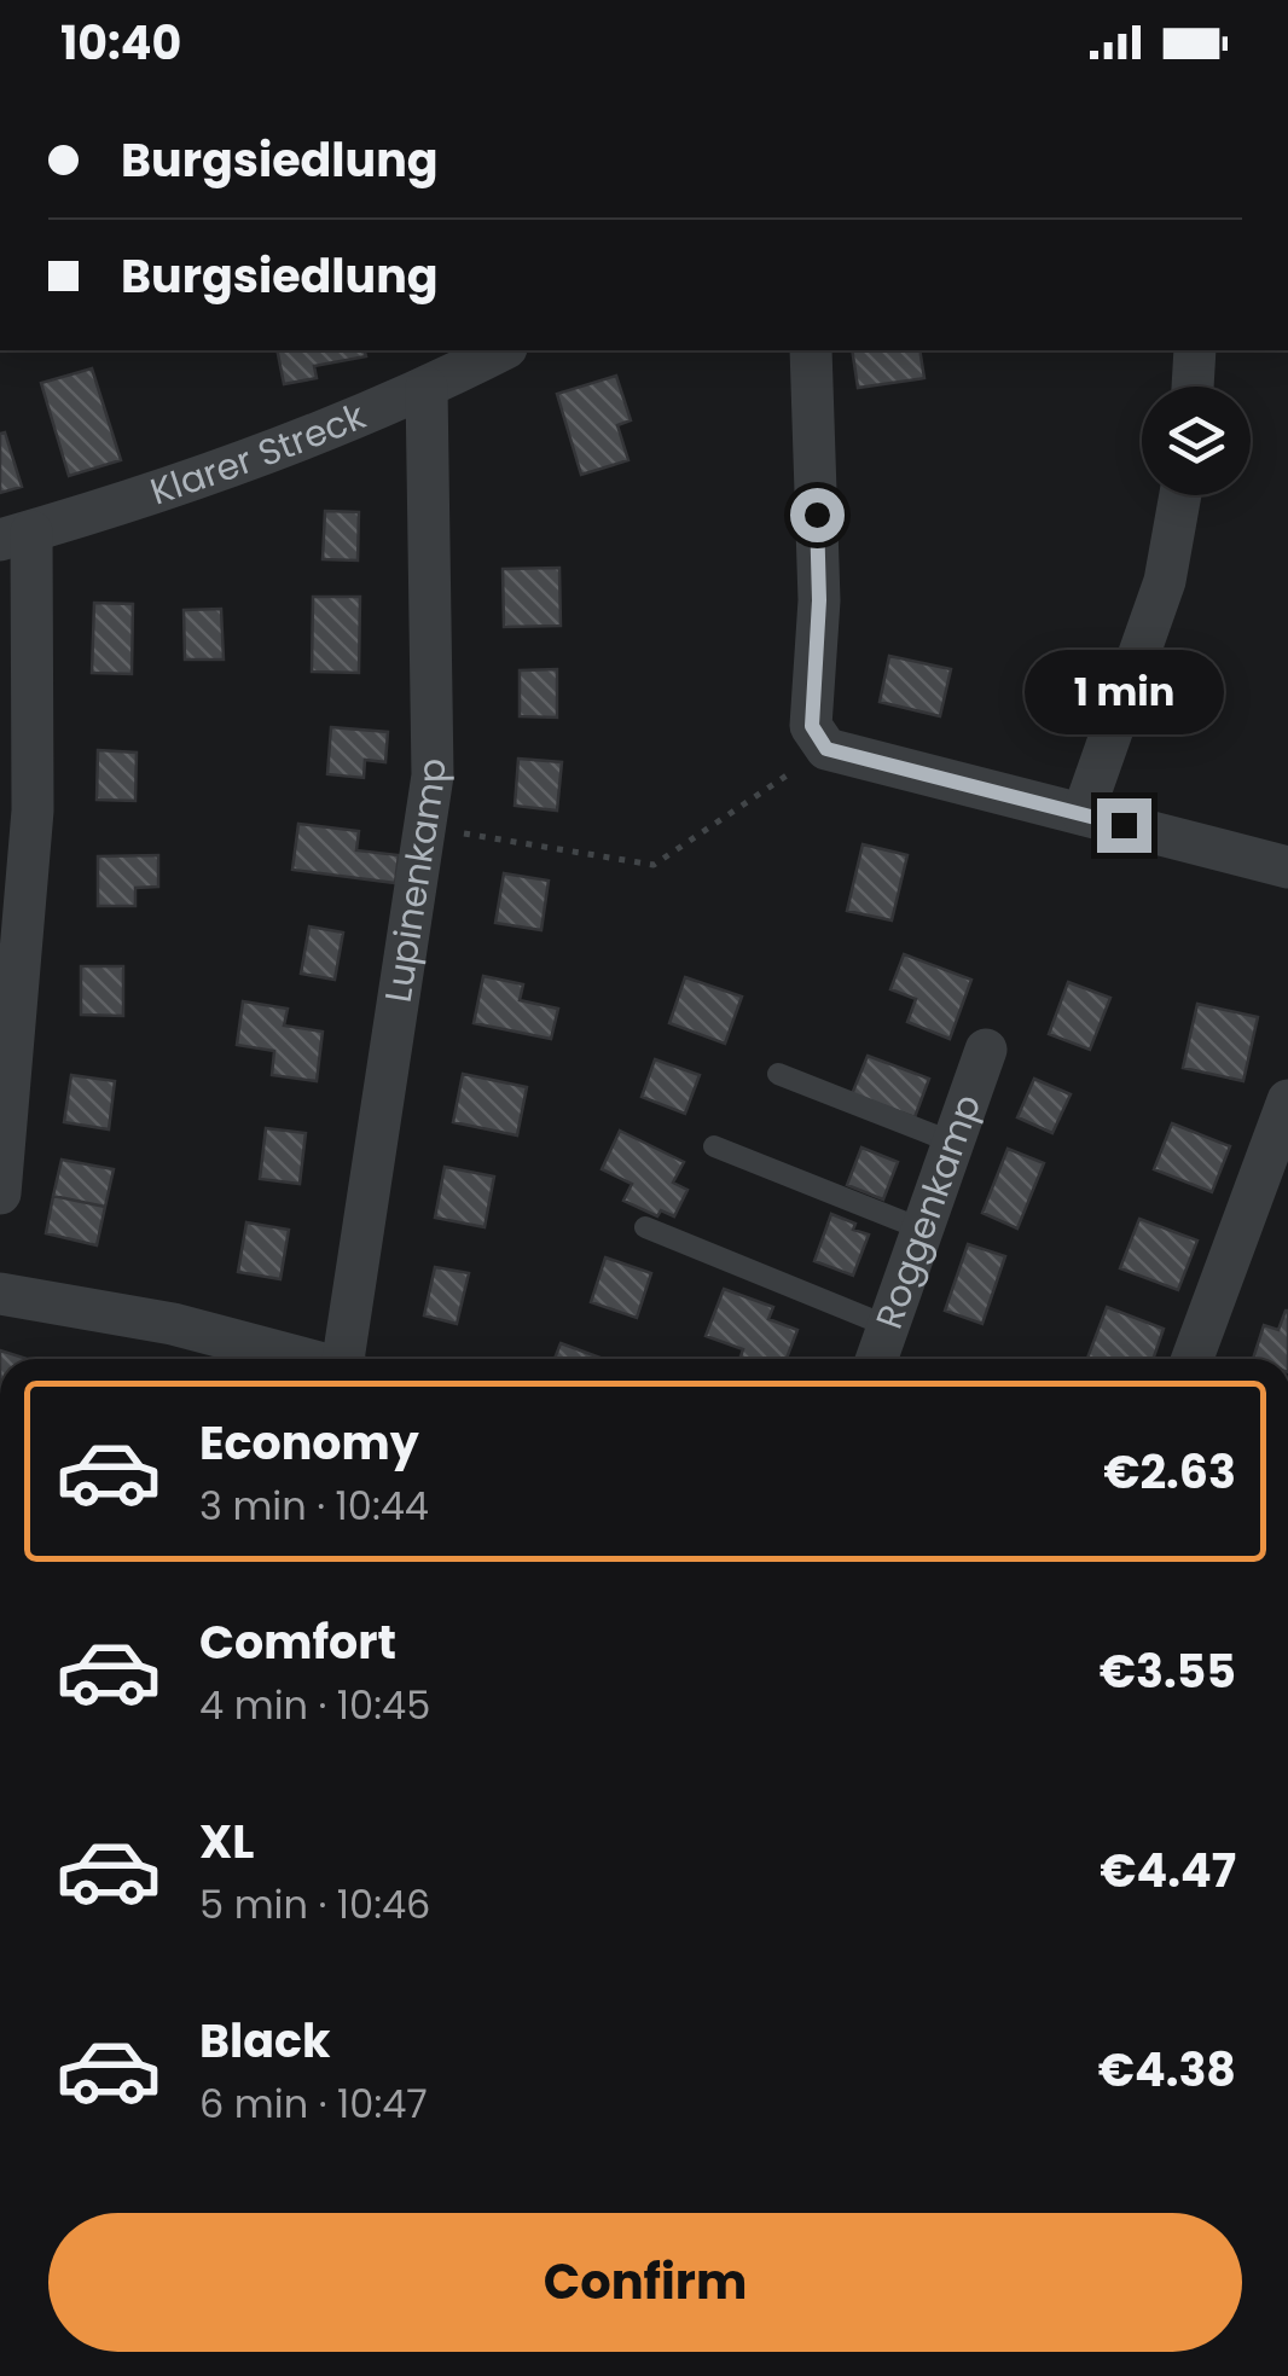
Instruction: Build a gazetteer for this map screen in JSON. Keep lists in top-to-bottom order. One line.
{"streets":{"street":["Klarer Streck","Lupinenkamp","Roggenkamp"]},"crossings":[["Klarer Streck","Lupinenkamp"]],"page":{"status":"10:40","banner":["Burgsiedlung","Burgsiedlung"],"bubble":"1 min","list":[{"name":"Economy","note":"3 min · 10:44","value":"€2.63"},{"name":"Comfort","note":"4 min · 10:45","value":"€3.55"},{"name":"XL","note":"5 min · 10:46","value":"€4.47"},{"name":"Black","note":"6 min · 10:47","value":"€4.38"}],"buttons":"Confirm"}}
